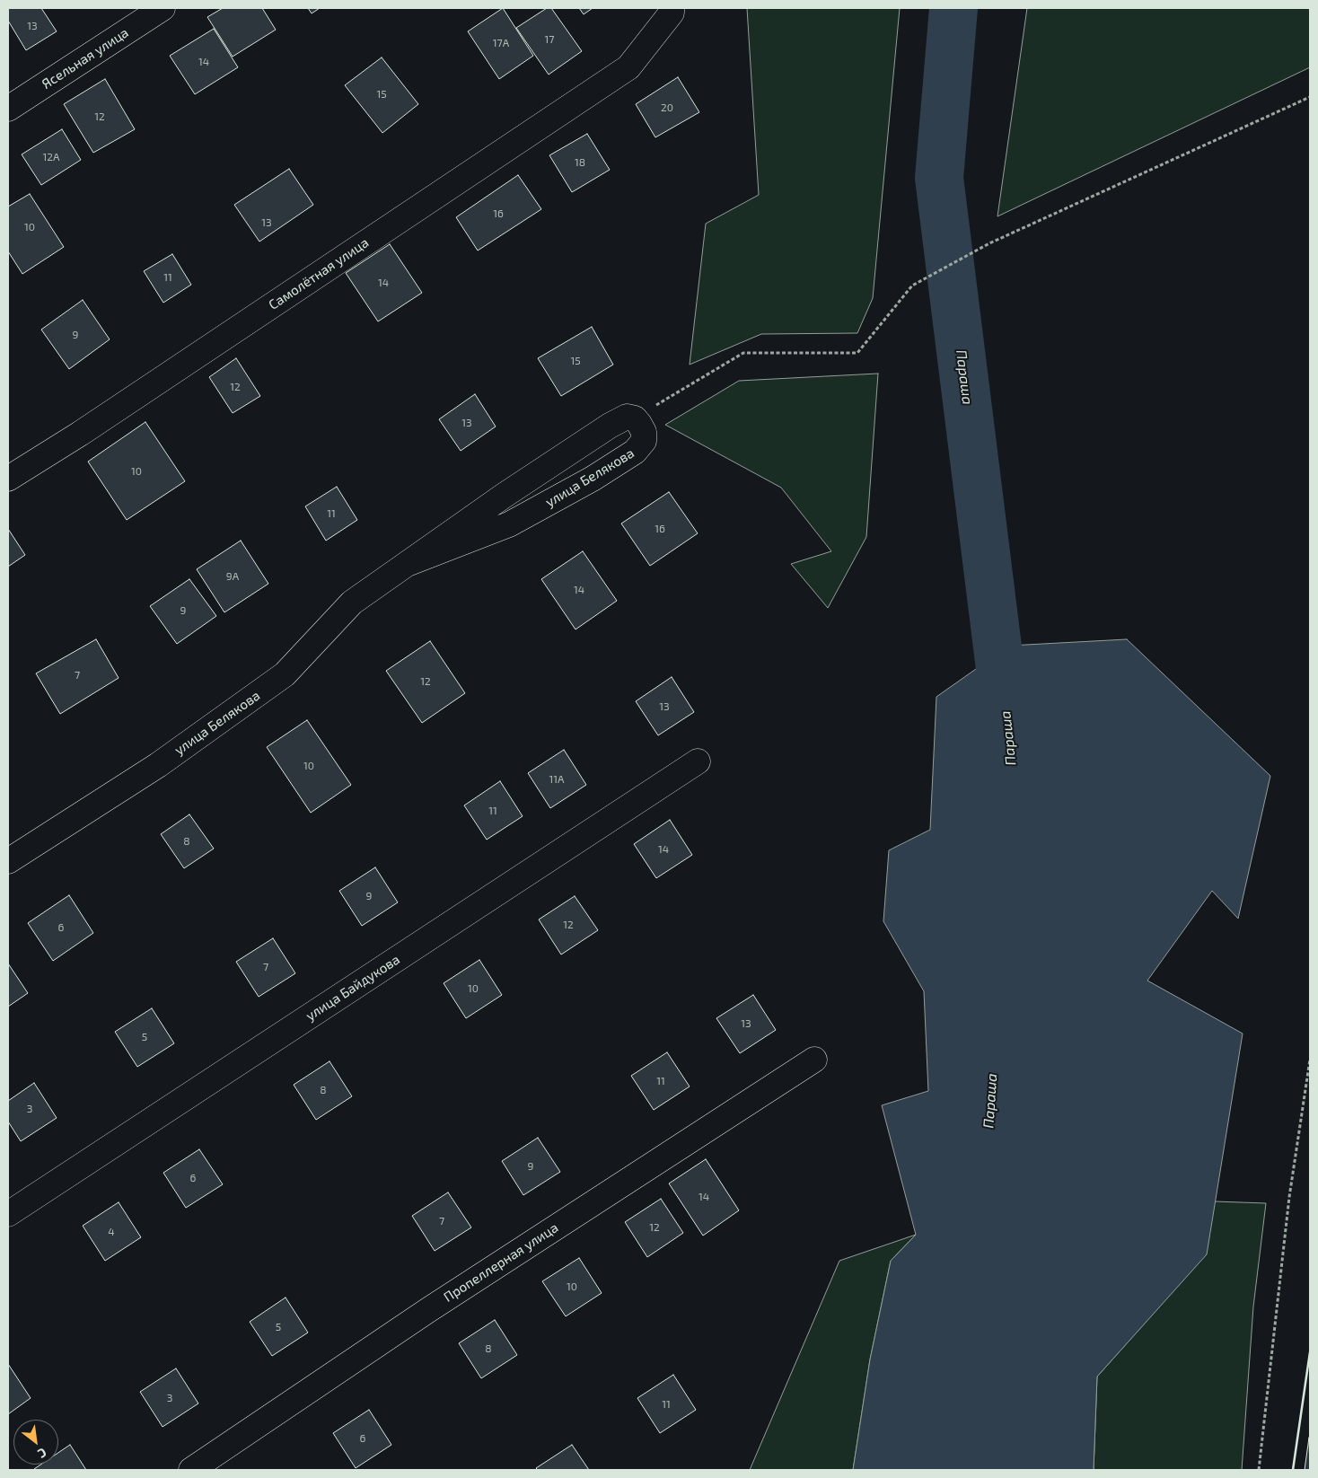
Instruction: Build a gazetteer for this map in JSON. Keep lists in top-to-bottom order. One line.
{"streets":{"street":["Ясельная улица","Самолётная улица","улица Белякова","улица Байдукова","Пропеллерная улица"]},"water":["Параша"],"house_numbers":["13","17","17А","14","15","20","12","12А","18","16","13","10","11","14","9","15","12","13","10","11","16","9А","14","9","7","12","13","10","11А","11","8","14","9","12","6","7","10","13","5","11","8","3","9","6","14","7","12","4","10","5","8","3","11","6"],"north":"bottom right"}
